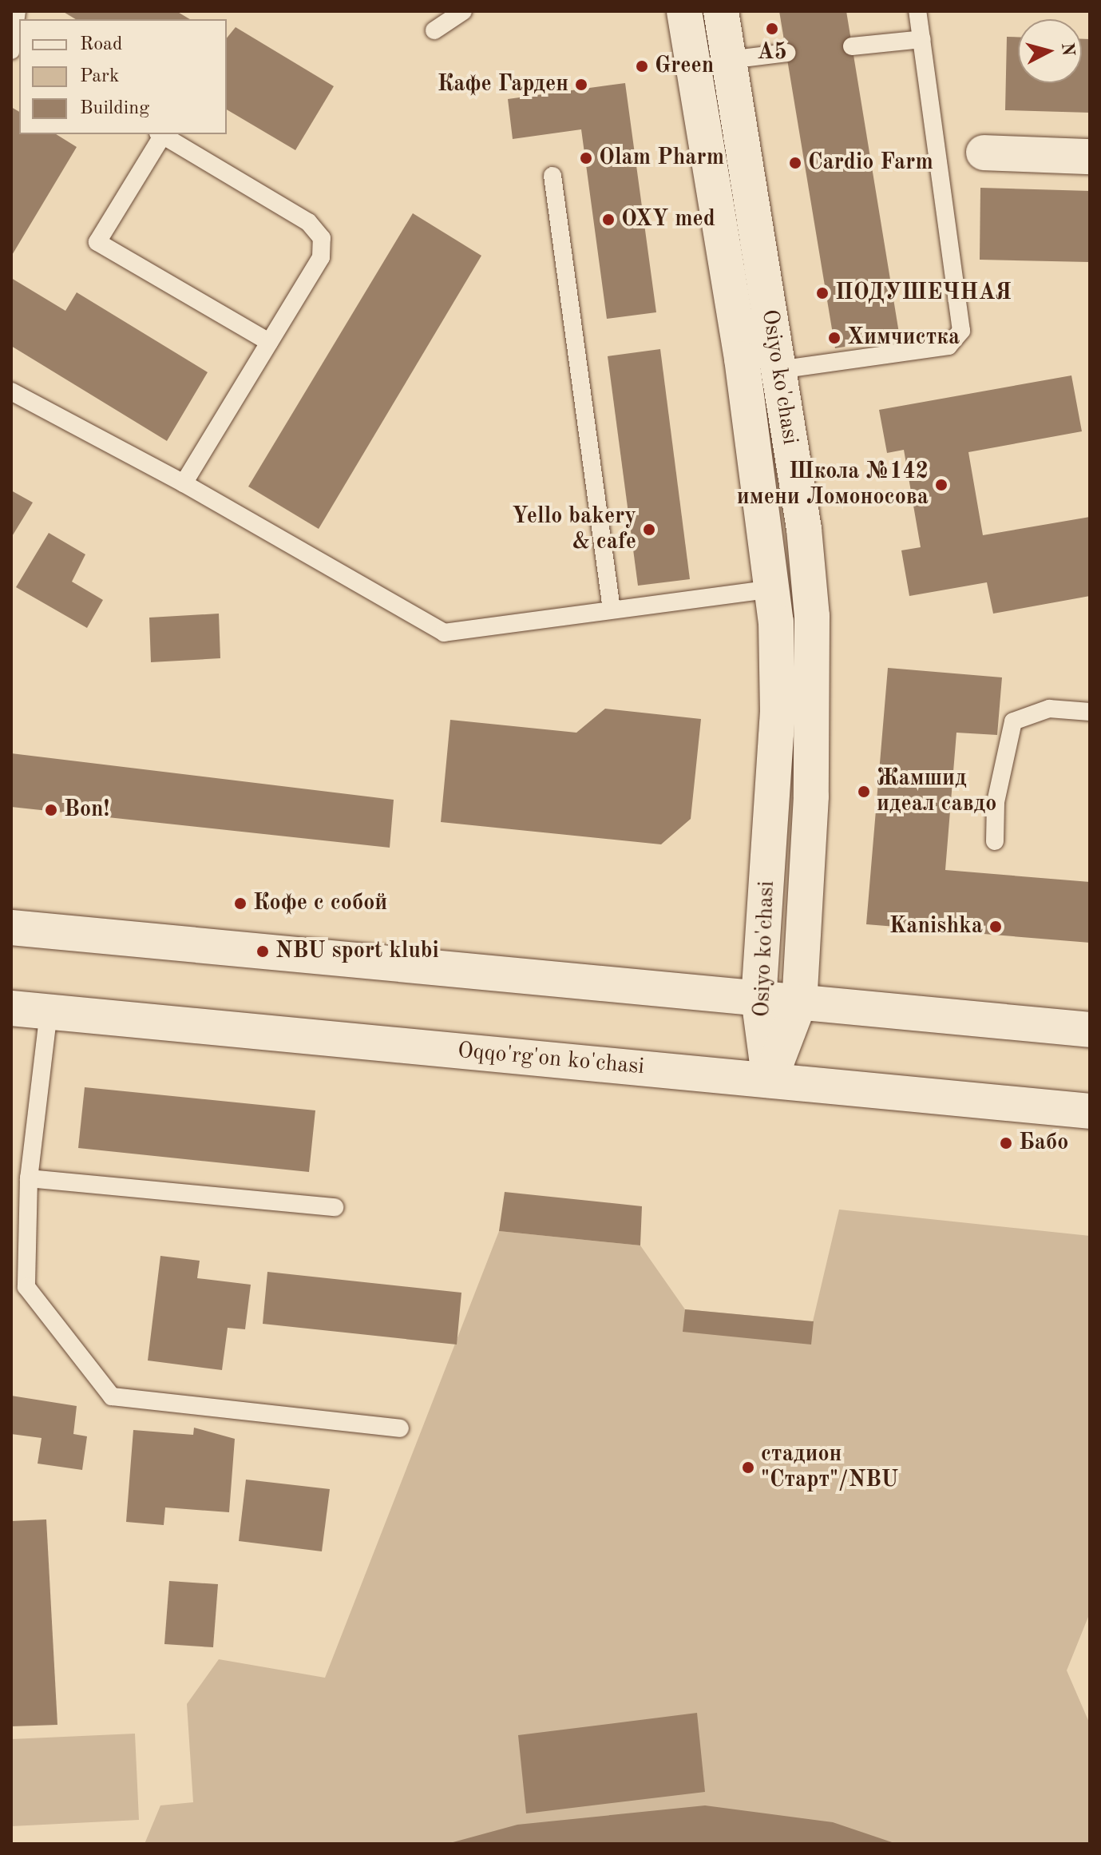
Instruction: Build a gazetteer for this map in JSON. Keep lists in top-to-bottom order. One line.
{"streets":{"main road":["Osiyo ko'chasi","Oqqo'rg'on ko'chasi"]},"crossings":[["Osiyo ko'chasi","Oqqo'rg'on ko'chasi"]],"places":["A5","Green","Кафе Гарден","Olam Pharm","Cardio Farm","OXY med","ПОДУШЕЧНАЯ","Химчистка","Школа №142 имени Ломоносова","Yello bakery & cafe","Жамшид идеал савдо","Bon!","Кофе с собой","Kanishka","NBU sport klubi","Бабо","стадион \"Старт\"/NBU"],"legend":["Road","Park","Building"],"north":"right"}
